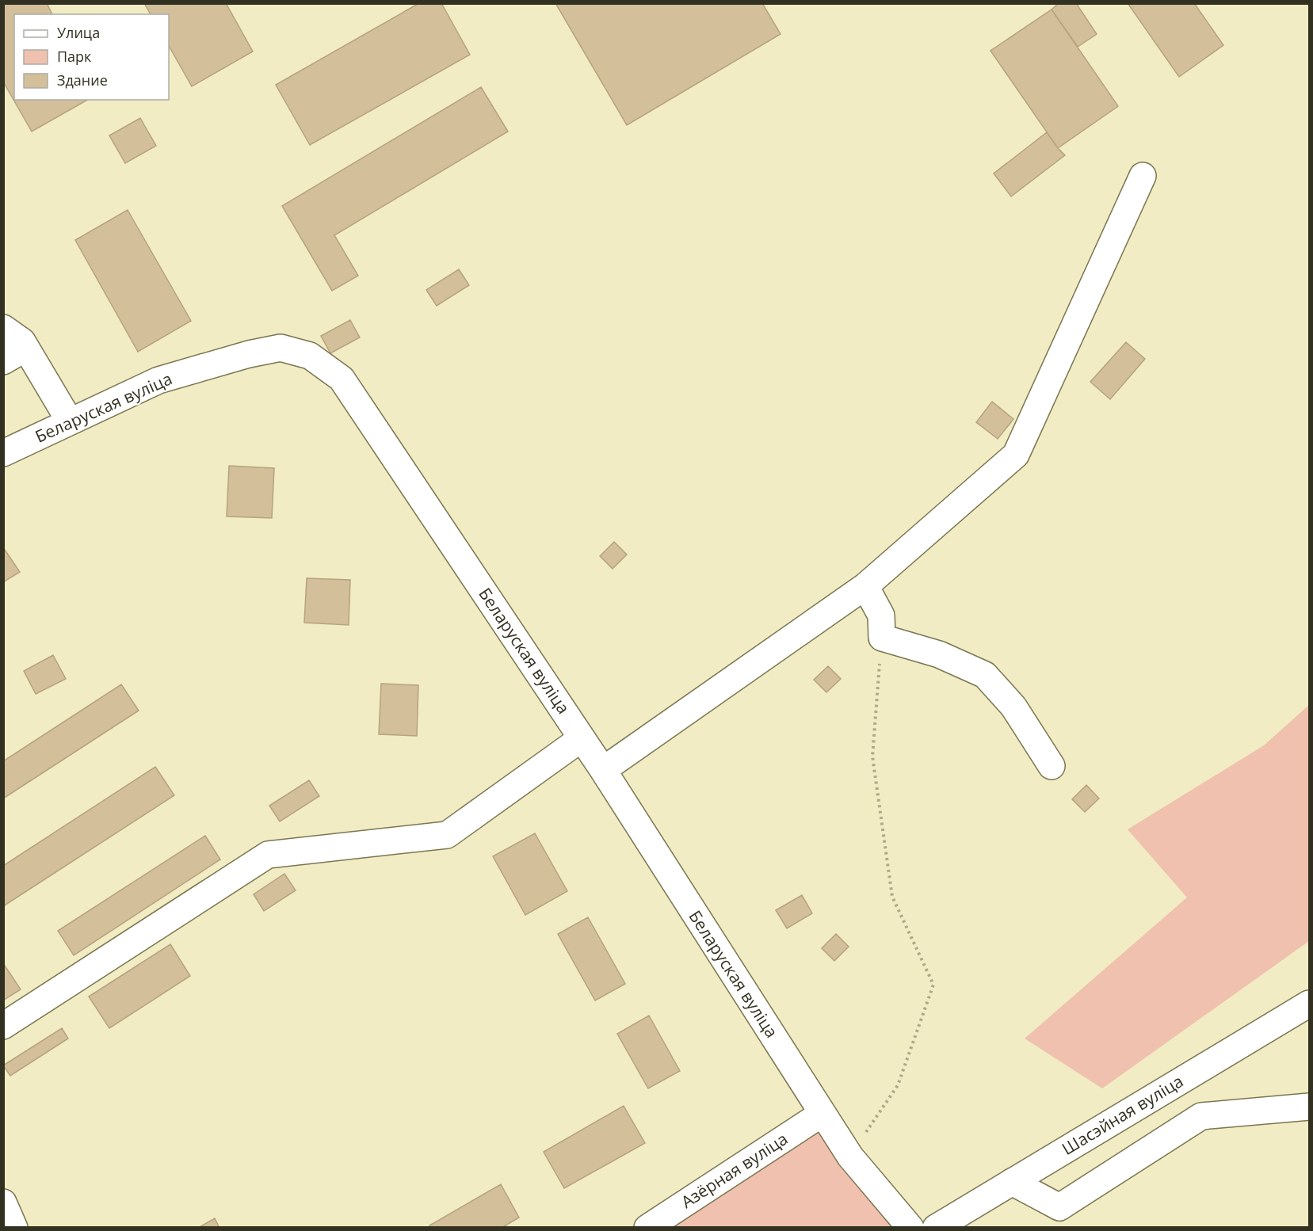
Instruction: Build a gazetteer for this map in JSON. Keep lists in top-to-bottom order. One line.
{"streets":{"street":["Беларуская вуліца","Шасэйная вуліца","Азёрная вуліца"]},"crossings":[["Беларуская вуліца","Азёрная вуліца"]],"legend":["Улица","Парк","Здание"]}
